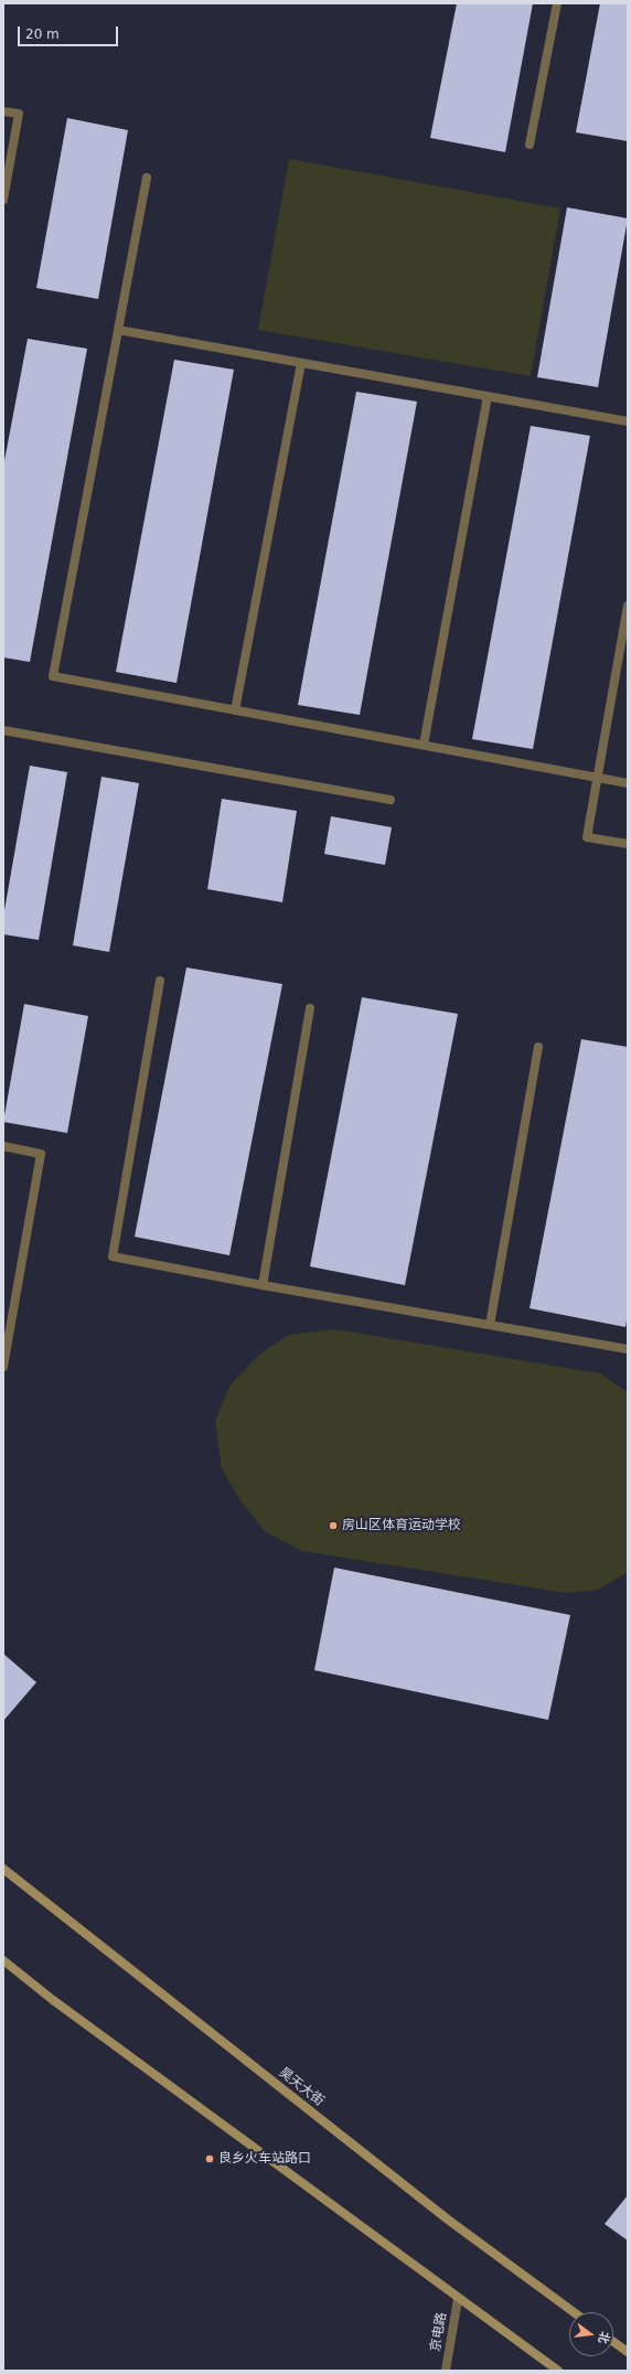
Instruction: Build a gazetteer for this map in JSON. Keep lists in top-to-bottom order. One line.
{"streets":{"main road":["昊天大街"],"street":["京电路"]},"places":["房山区体育运动学校","良乡火车站路口"],"scale_bar":"20 m","north":"right"}
